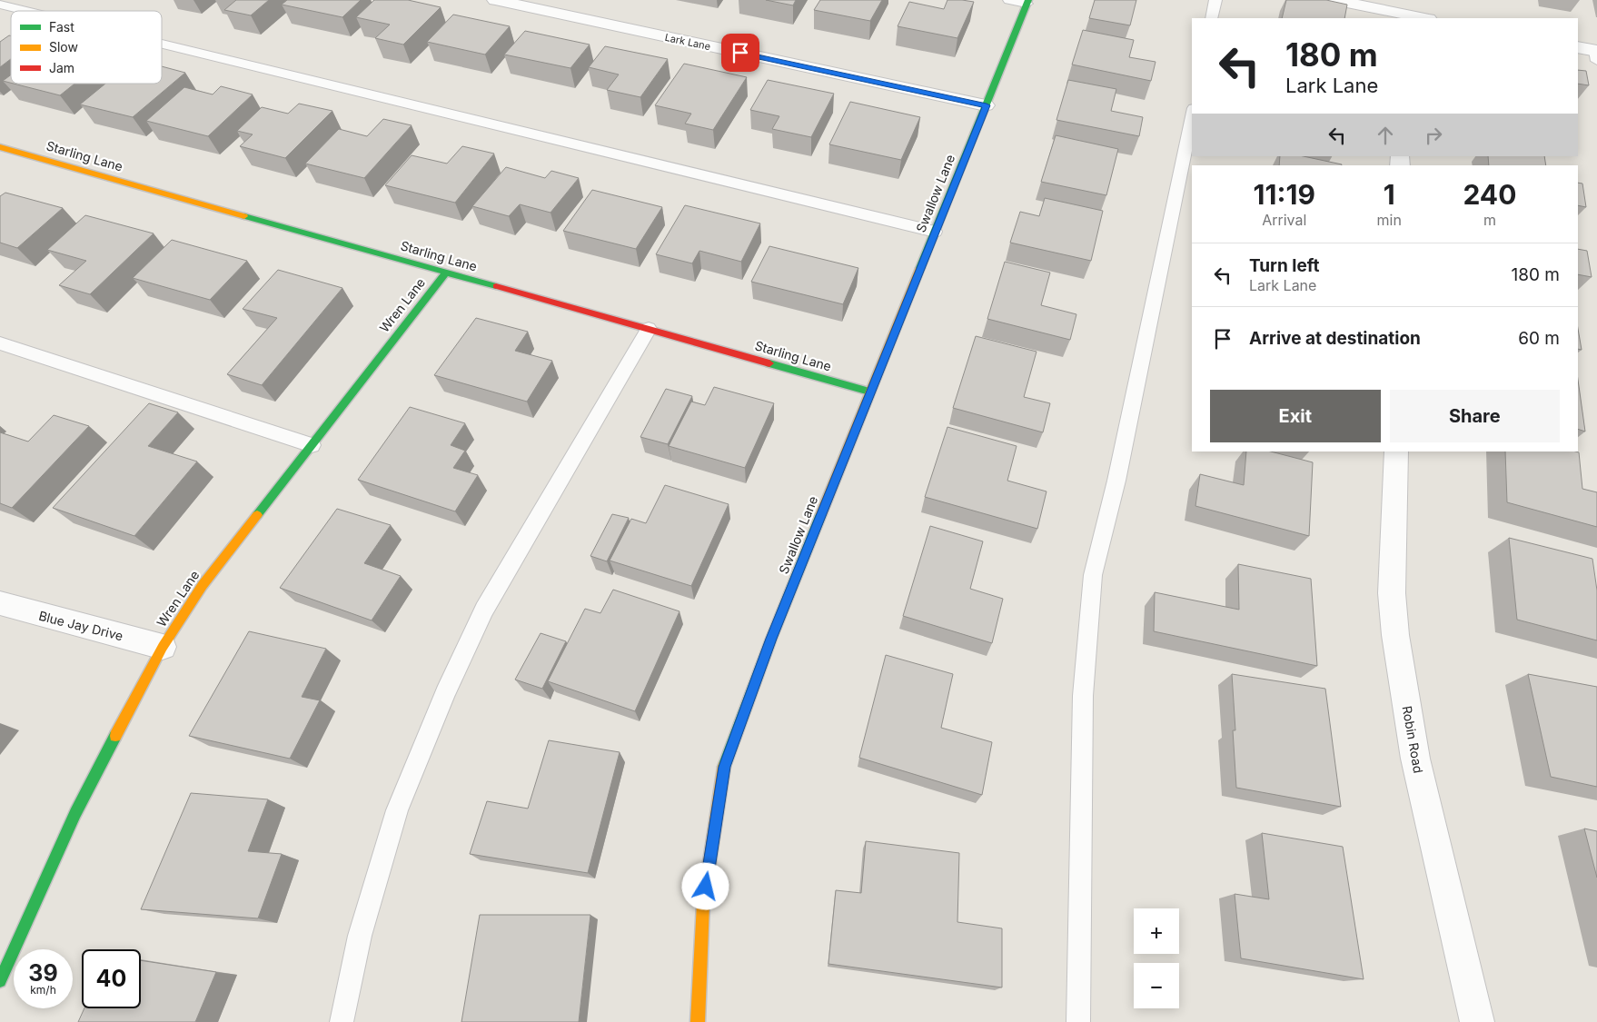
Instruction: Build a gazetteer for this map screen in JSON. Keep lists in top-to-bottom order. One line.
{"streets":{"street":["Lark Lane","Starling Lane","Swallow Lane","Wren Lane","Blue Jay Drive","Robin Road"]},"crossings":[["Lark Lane","Swallow Lane"],["Starling Lane","Swallow Lane"],["Starling Lane","Wren Lane"],["Wren Lane","Blue Jay Drive"]],"legend":["Fast","Slow","Jam"],"page":{"turn":["180 m","Lark Lane"],"eta":["11:19","Arrival","1","min","240","m"],"list":[{"name":"Turn left","note":"Lark Lane","value":"180 m"},{"name":"Arrive at destination","value":"60 m"}],"buttons":["Exit","Share"],"map_buttons":["+","−"],"speed":"39 km/h","limit":"40"}}
